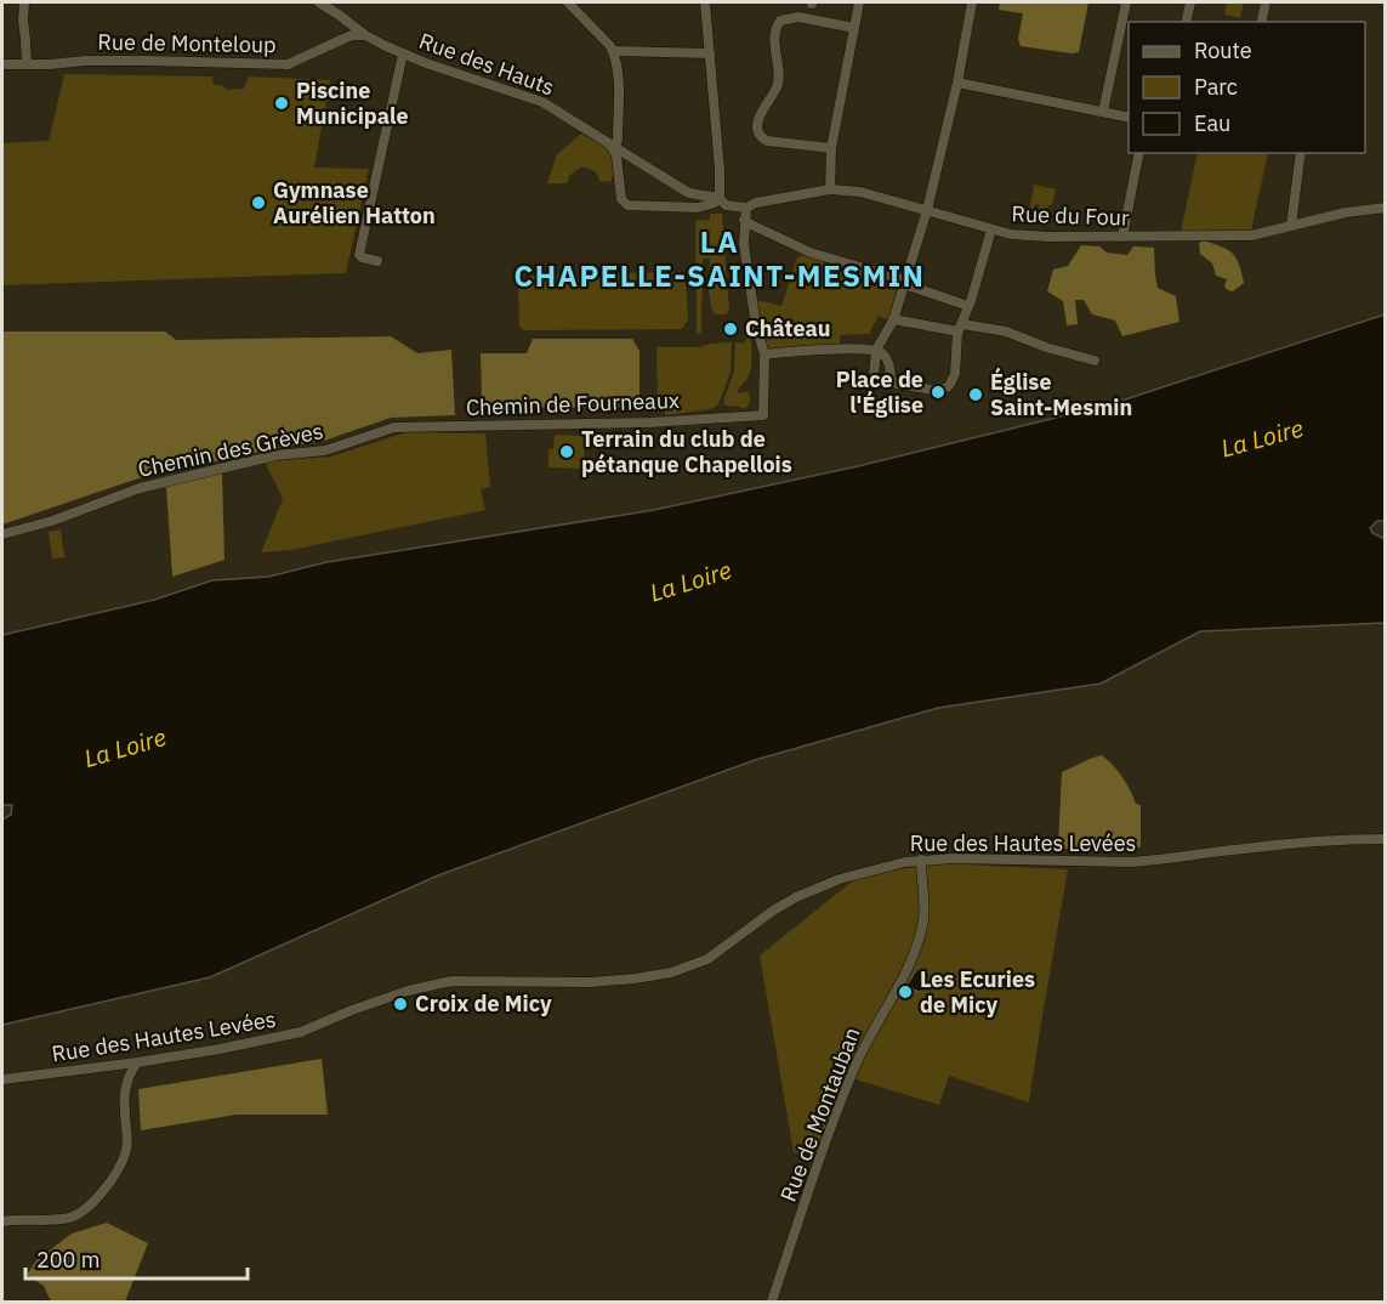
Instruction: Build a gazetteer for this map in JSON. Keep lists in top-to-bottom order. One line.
{"streets":{"street":["Rue de Monteloup","Rue des Hauts","Rue du Four","Chemin de Fourneaux","Chemin des Grèves","Rue des Hautes Levées","Rue de Montauban"]},"crossings":[["Rue de Monteloup","Rue des Hauts"],["Chemin de Fourneaux","Chemin des Grèves"],["Rue des Hautes Levées","Rue de Montauban"]],"districts":["LA CHAPELLE-SAINT-MESMIN"],"water":["La Loire"],"places":["Piscine Municipale","Gymnase Aurélien Hatton","Château","Place de l'Église","Église Saint-Mesmin","Terrain du club de pétanque Chapellois","Les Ecuries de Micy","Croix de Micy"],"legend":["Route","Parc","Eau"],"scale_bar":"200 m"}
